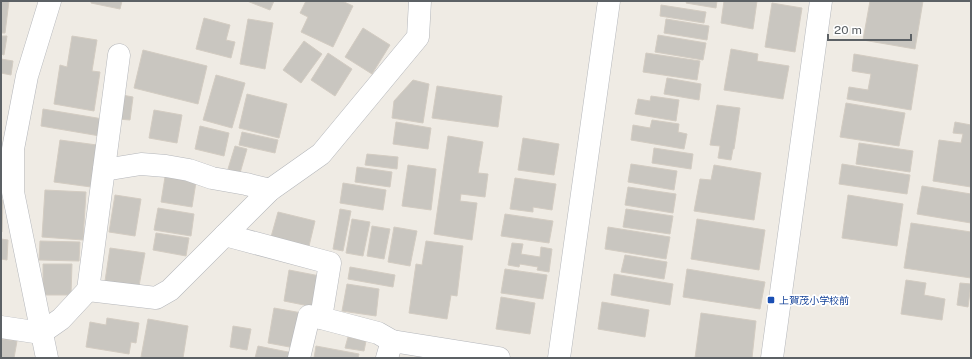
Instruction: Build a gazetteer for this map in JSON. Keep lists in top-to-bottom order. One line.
{"places":{"transit":["上賀茂小学校前"]},"scale_bar":"20 m"}
